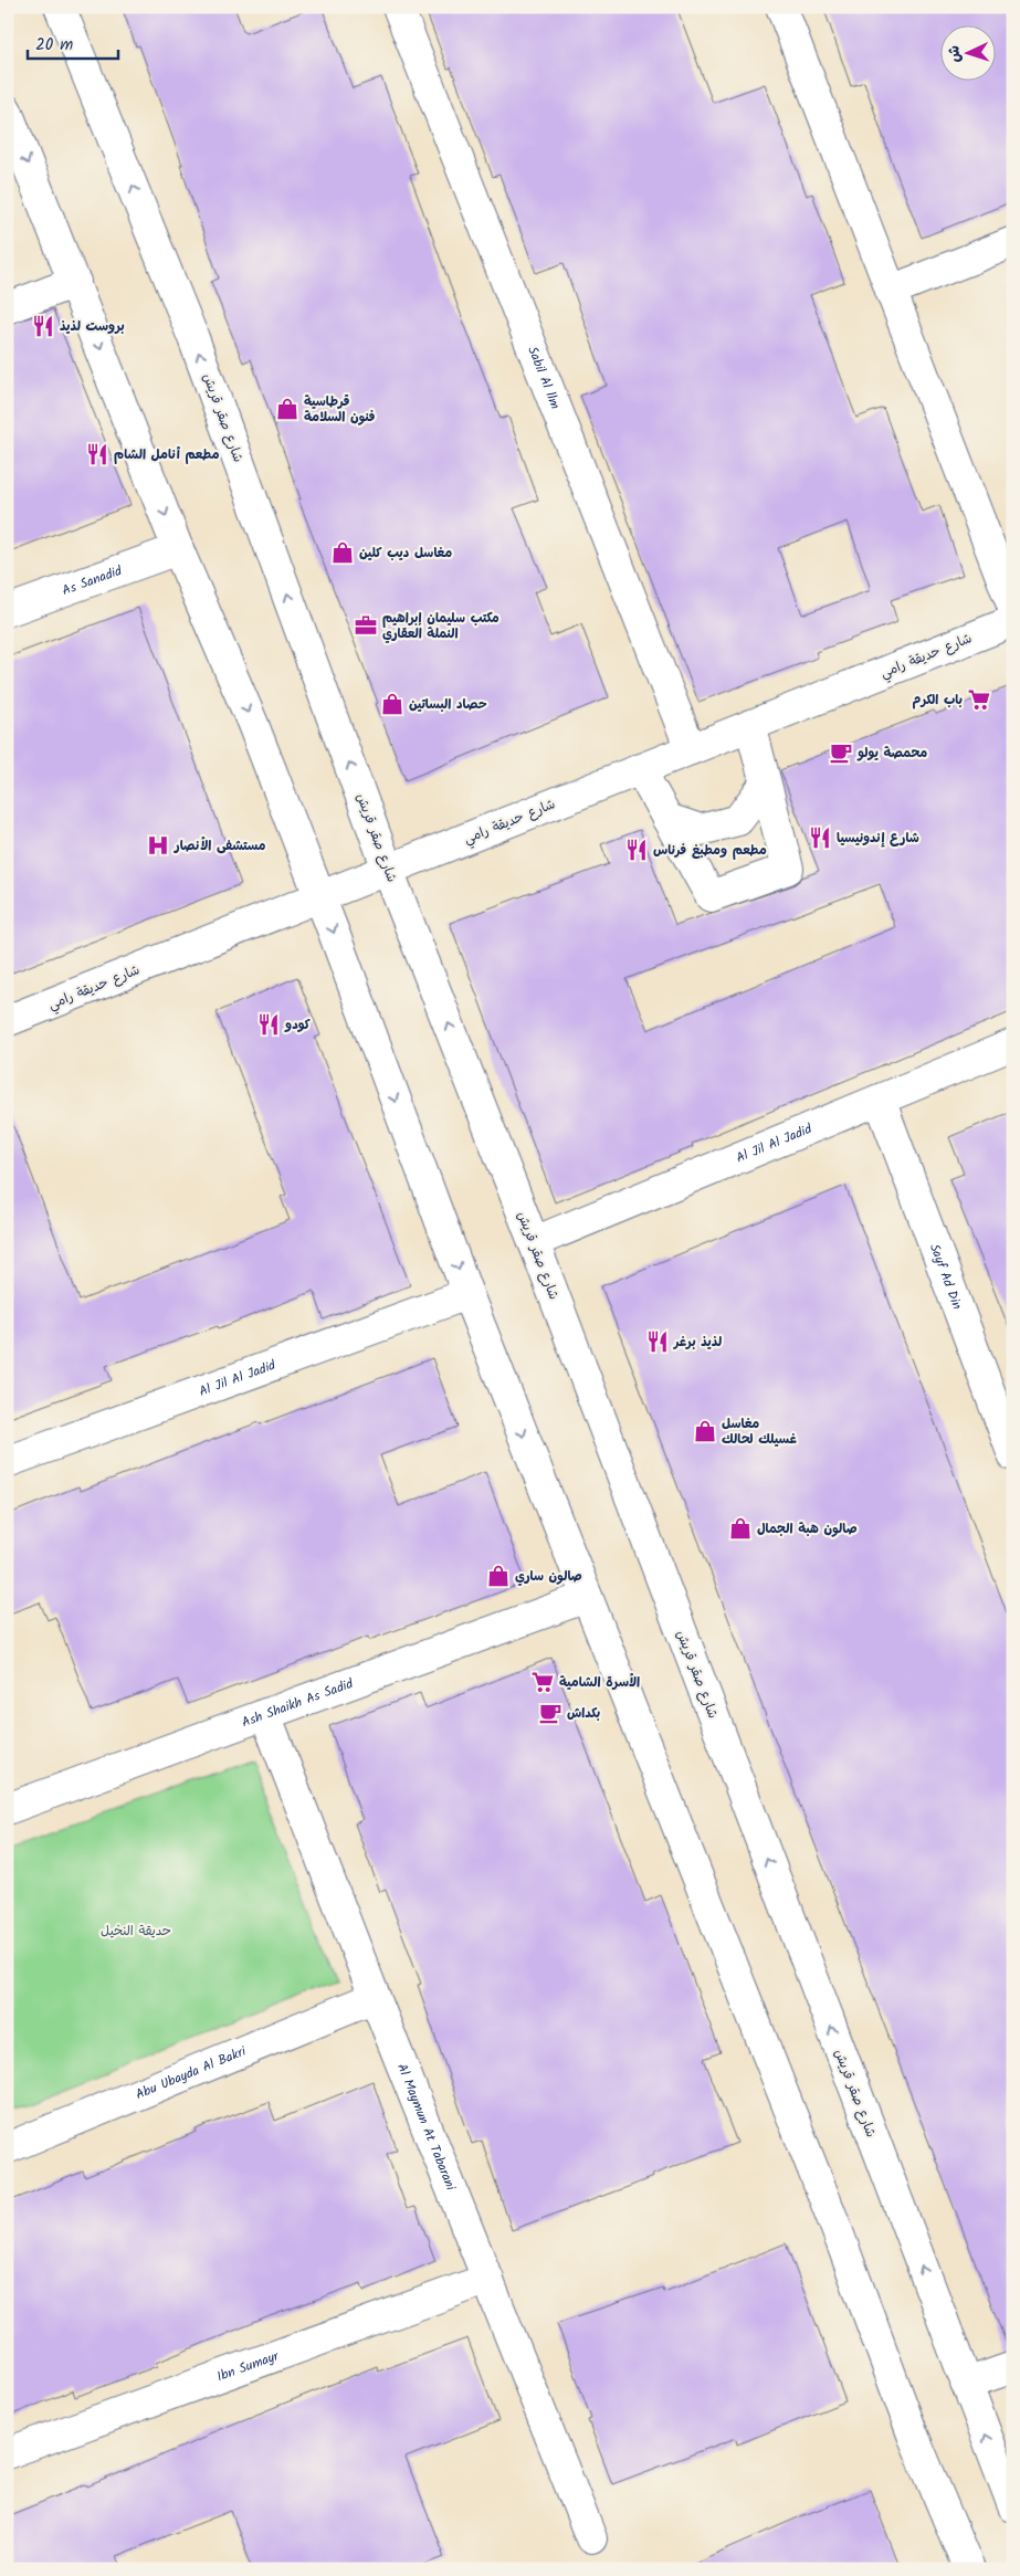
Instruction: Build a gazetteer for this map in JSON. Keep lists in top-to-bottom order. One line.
{"streets":{"street":["Sabil Al llm","شارع صقر قريش","As Sanadid","شارع حديقة رامي","Al Jil Al Jadid","Sayf Ad Din","Ash Shaikh As Sadid","Abu Ubayda Al Bakri","Al Maymun At Tabarani","Ibn Sumayr"]},"crossings":[["Sabil Al llm","شارع حديقة رامي"],["شارع صقر قريش","شارع حديقة رامي"],["شارع صقر قريش","Al Jil Al Jadid"],["Al Jil Al Jadid","Sayf Ad Din"],["Ash Shaikh As Sadid","Al Maymun At Tabarani"],["Abu Ubayda Al Bakri","Al Maymun At Tabarani"],["Al Maymun At Tabarani","Ibn Sumayr"]],"parks":["حديقة النخيل"],"places":{"restaurant":["بروست لذيذ","مطعم أنامل الشام","شارع إندونيسيا","مطعم ومطبغ فرناس","كودو","لذيذ برغر"],"shop":["قرطاسية فنون السلامة","مغاسل ديب كلين","حصاد البساتين","مغاسل غسيلك لحالك","صالون هبة الجمال","صالون ساري"],"office":["مكتب سليمان إبراهيم النملة العقاري"],"supermarket":["باب الكرم","الأسرة الشامية"],"cafe":["محمصة يولو","بكداش"],"hospital":["مستشفى الأنصار"]},"scale_bar":"20 m","north":"left"}
